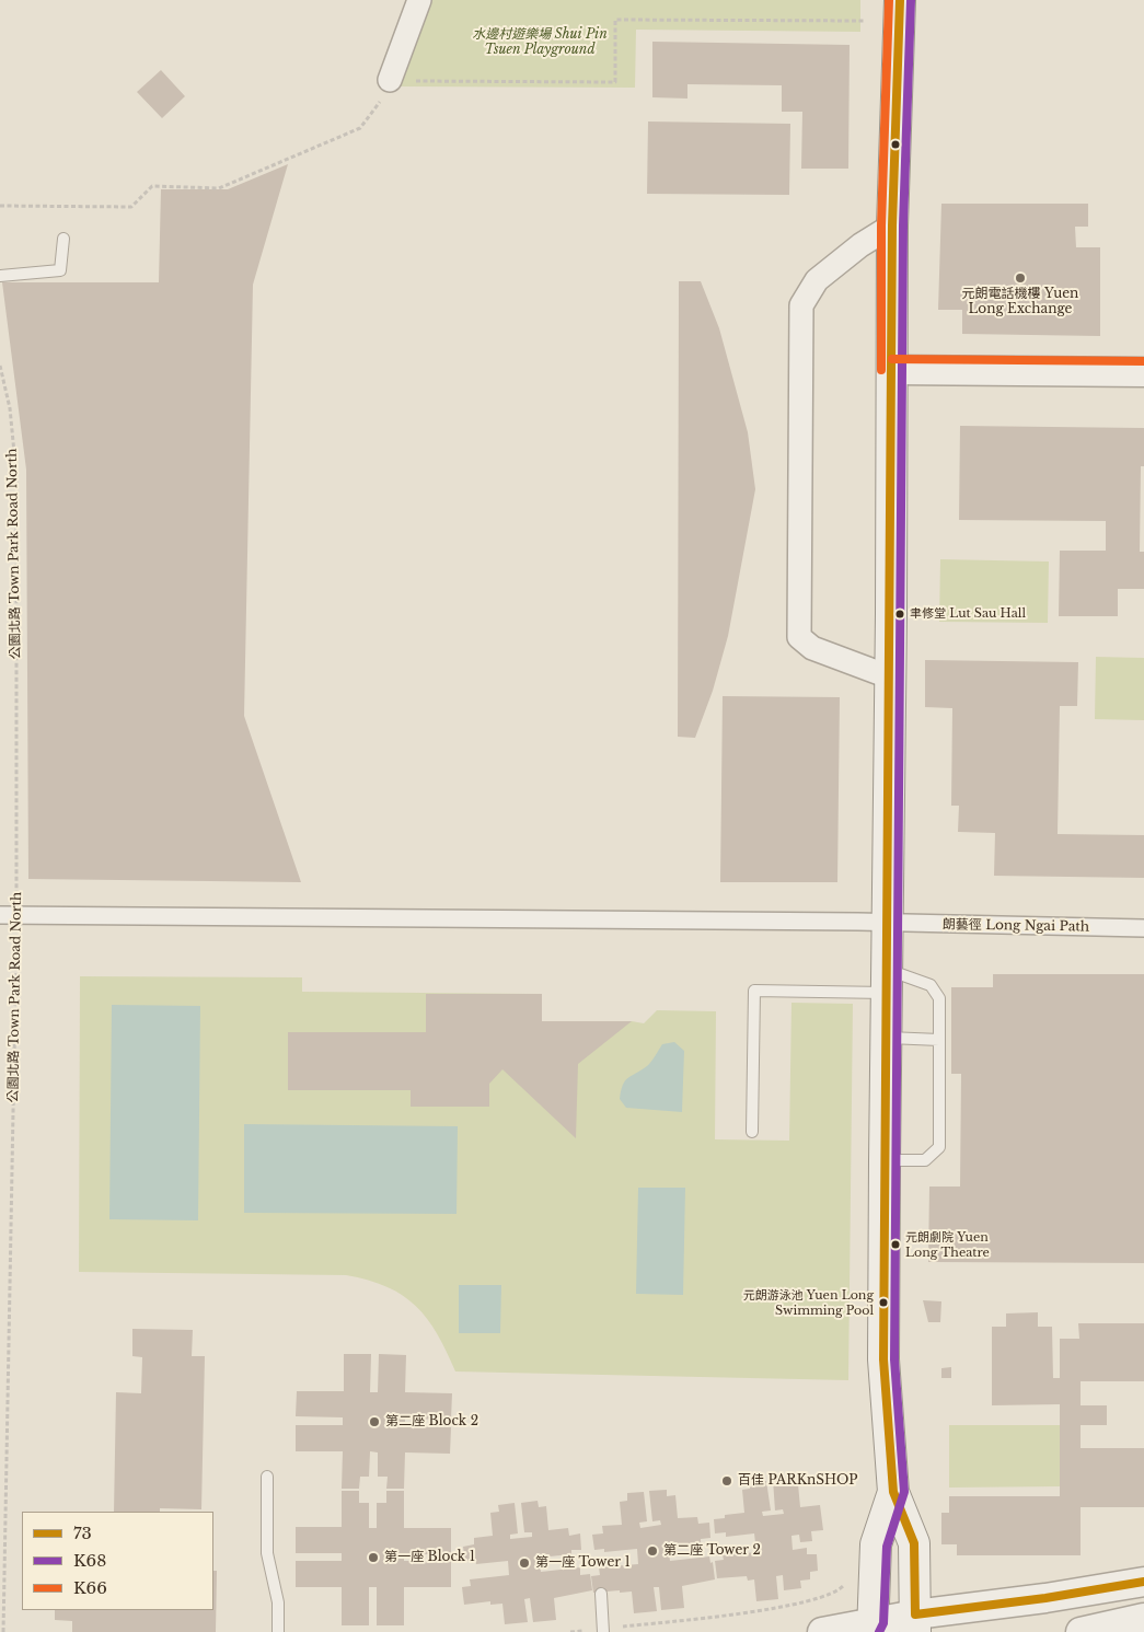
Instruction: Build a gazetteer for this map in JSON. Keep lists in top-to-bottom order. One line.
{"streets":{"street":["朗藝徑 Long Ngai Path"],"path":["公園北路 Town Park Road North"]},"crossings":[["公園北路 Town Park Road North","朗藝徑 Long Ngai Path"]],"parks":["水邊村遊樂場 Shui Pin Tsuen Playground"],"places":["元朗電話機樓 Yuen Long Exchange","聿修堂 Lut Sau Hall","元朗劇院 Yuen Long Theatre","元朗游泳池 Yuen Long Swimming Pool","第二座 Block 2","百佳 PARKnSHOP","第二座 Tower 2","第一座 Block 1","第一座 Tower 1"],"lines":["transit line 73","transit line K68","transit line K66"],"legend":["73","K68","K66"]}
